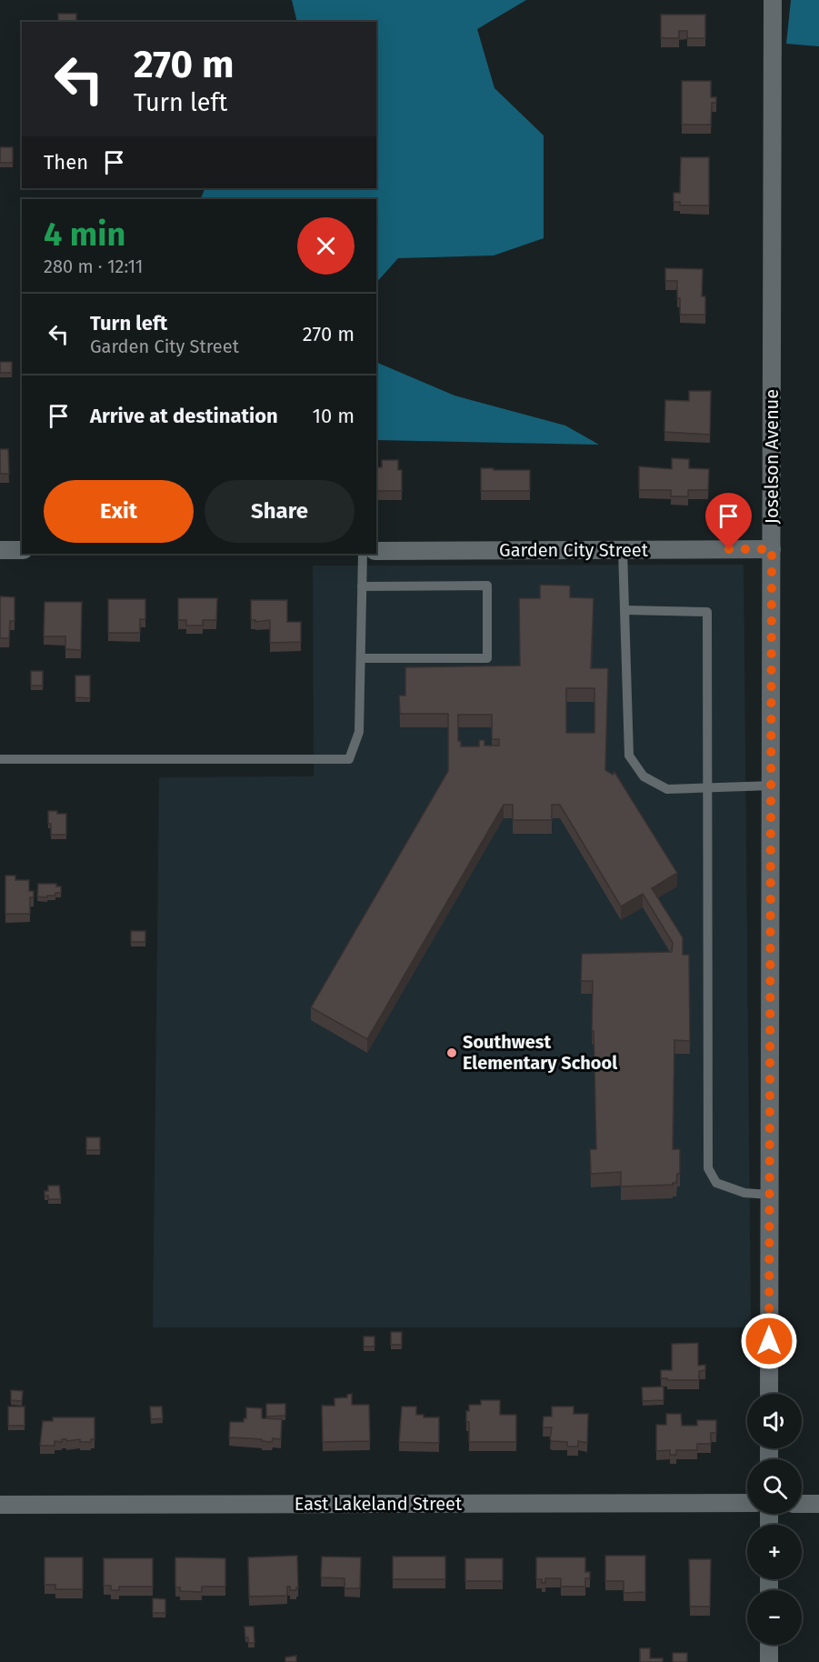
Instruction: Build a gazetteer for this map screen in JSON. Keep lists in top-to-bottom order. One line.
{"streets":{"street":["Joselson Avenue","Garden City Street","East Lakeland Street"]},"crossings":[["Joselson Avenue","Garden City Street"]],"places":["Southwest Elementary School"],"page":{"turn":["270 m","Turn left"],"then":"Then","heading":["4 min","280 m · 12:11"],"list":[{"name":"Turn left","note":"Garden City Street","value":"270 m"},{"name":"Arrive at destination","value":"10 m"}],"buttons":["Exit","Share"],"map_buttons":["+","−"]}}
